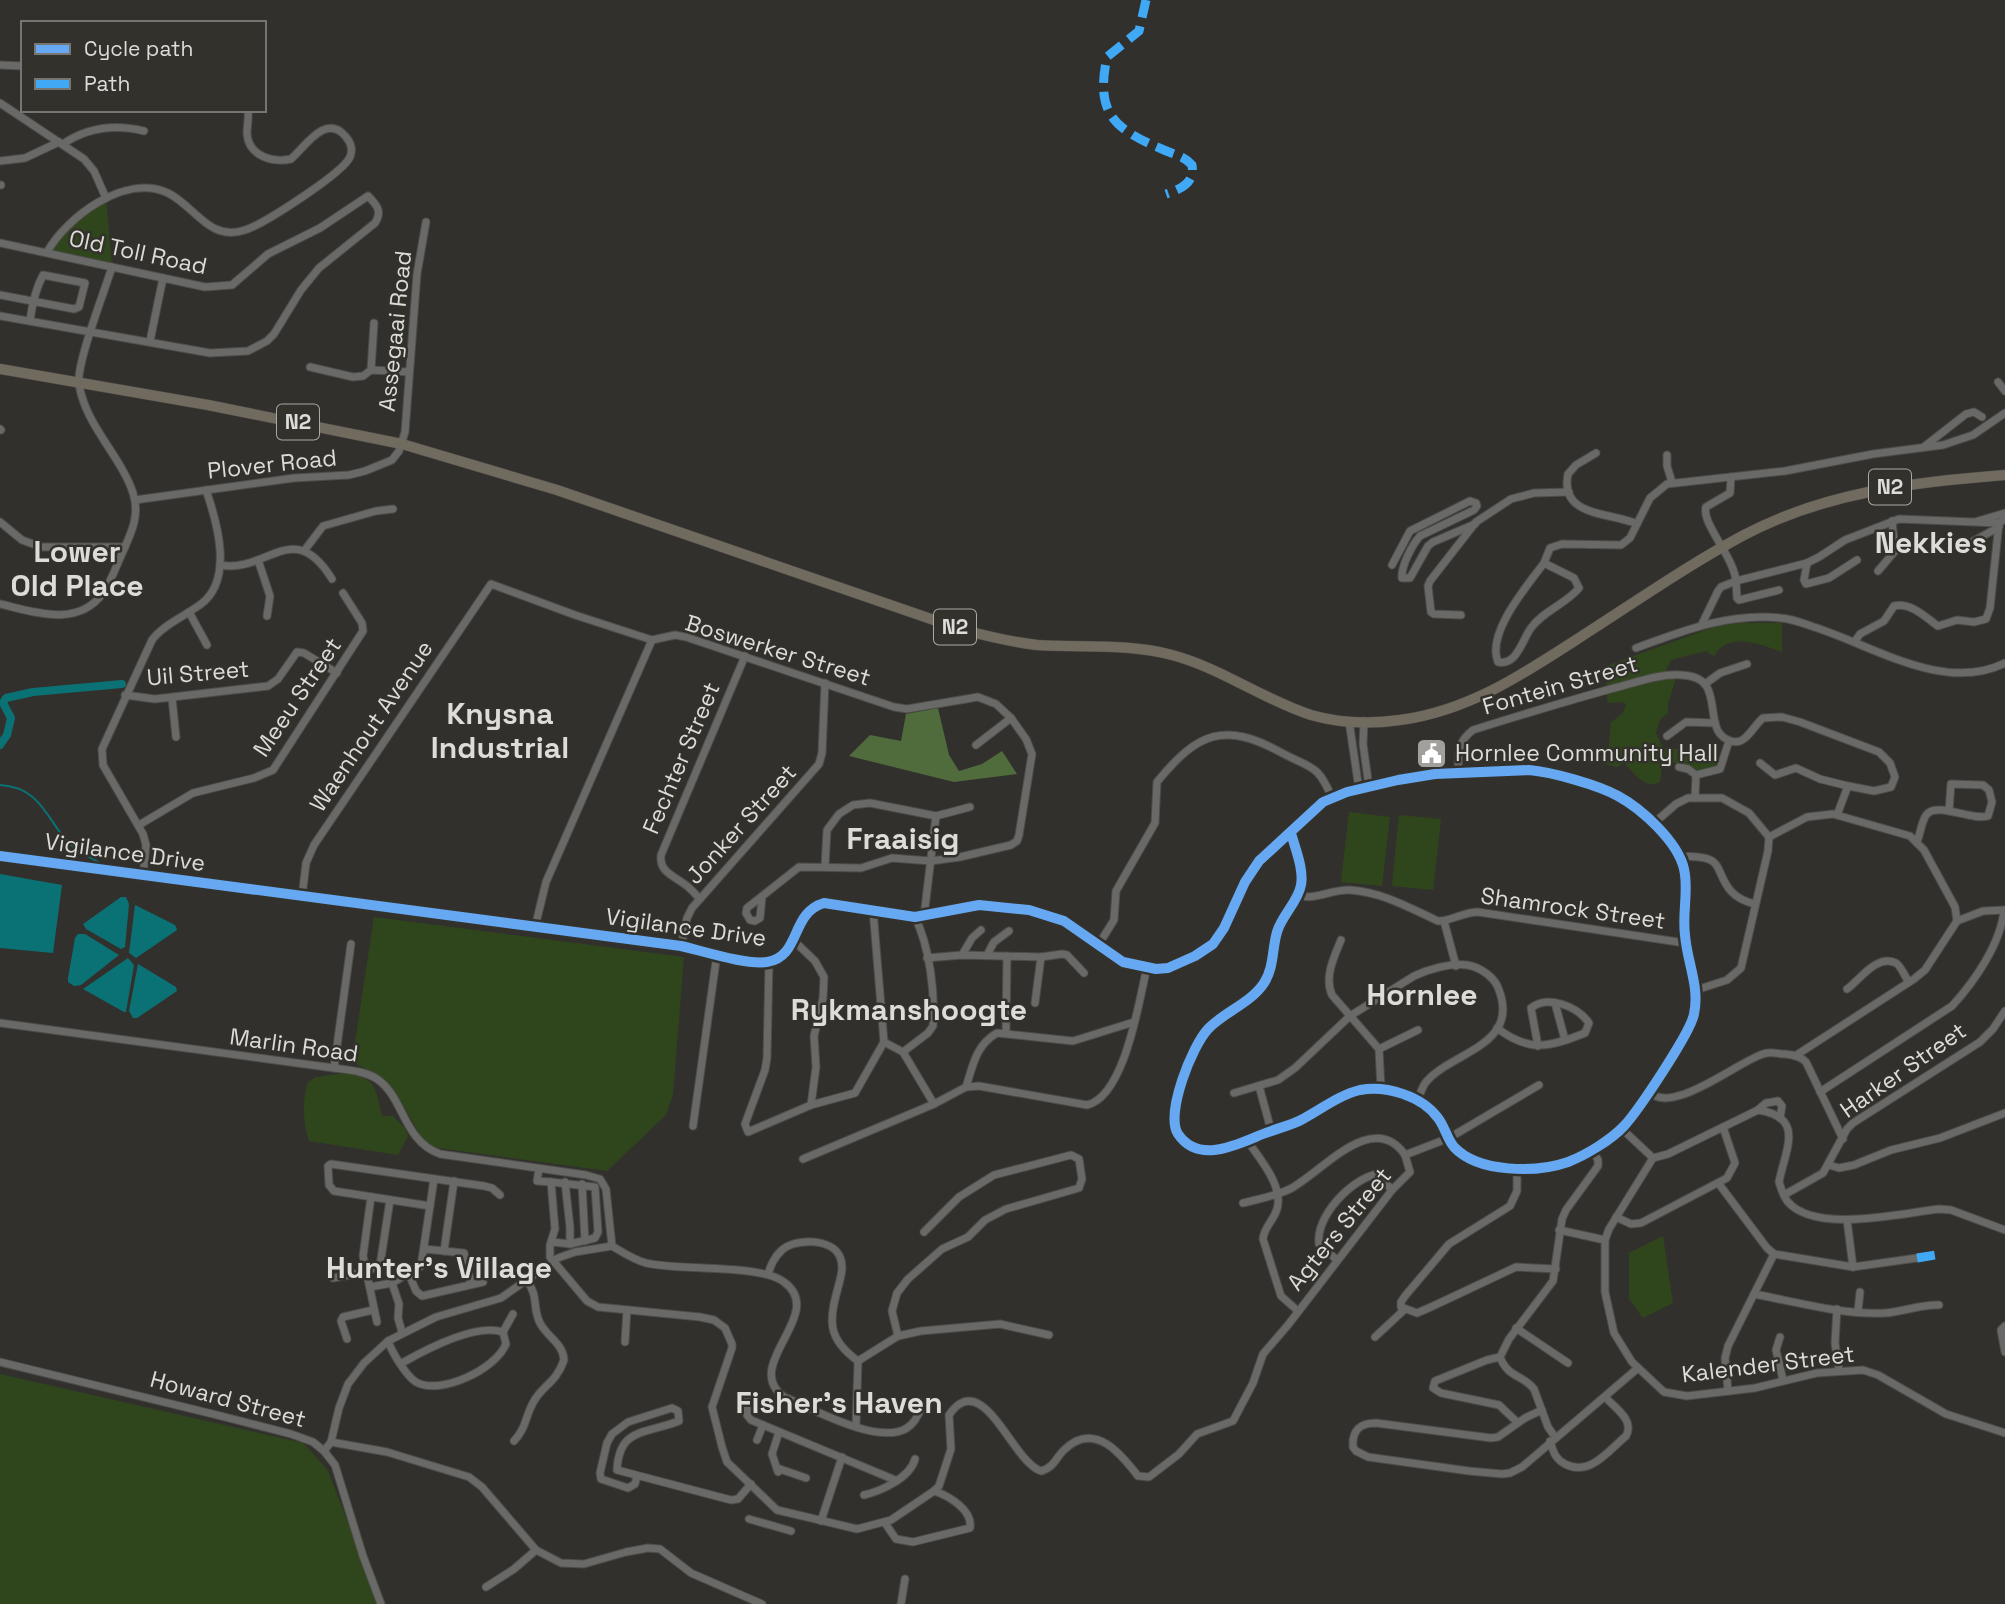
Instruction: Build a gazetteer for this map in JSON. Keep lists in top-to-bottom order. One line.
{"streets":{"highway":["N2"],"street":["Old Toll Road","Assegaai Road","Plover Road","Boswerker Street","Uil Street","Fontein Street","Meeu Street","Waenhout Avenue","Fechter Street","Jonker Street","Vigilance Drive","Shamrock Street","Marlin Road","Harker Street","Agters Street","Kalender Street","Howard Street"]},"crossings":[["Assegaai Road","N2"],["Assegaai Road","Plover Road"],["N2","Plover Road"],["Boswerker Street","Waenhout Avenue"],["Boswerker Street","Fechter Street"],["Boswerker Street","Jonker Street"],["Uil Street","Meeu Street"],["Fontein Street","Vigilance Drive"],["Waenhout Avenue","Vigilance Drive"],["Fechter Street","Jonker Street"],["Jonker Street","Vigilance Drive"]],"districts":["Nekkies","Lower Old Place","Knysna Industrial","Fraaisig","Hornlee","Rykmanshoogte","Hunter's Village","Fisher's Haven"],"places":{"public building":["Hornlee Community Hall"]},"legend":["Cycle path","Path"]}
